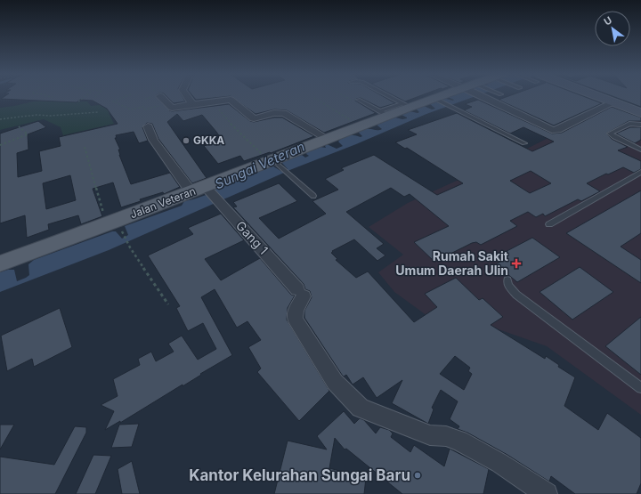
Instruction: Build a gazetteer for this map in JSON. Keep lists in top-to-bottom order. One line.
{"streets":{"main road":["Jalan Veteran"],"street":["Gang 1"]},"crossings":[["Jalan Veteran","Gang 1"]],"water":["Sungai Veteran"],"places":{"other":["GKKA","Kantor Kelurahan Sungai Baru"],"health":["Rumah Sakit Umum Daerah Ulin"]},"north":"top left"}
